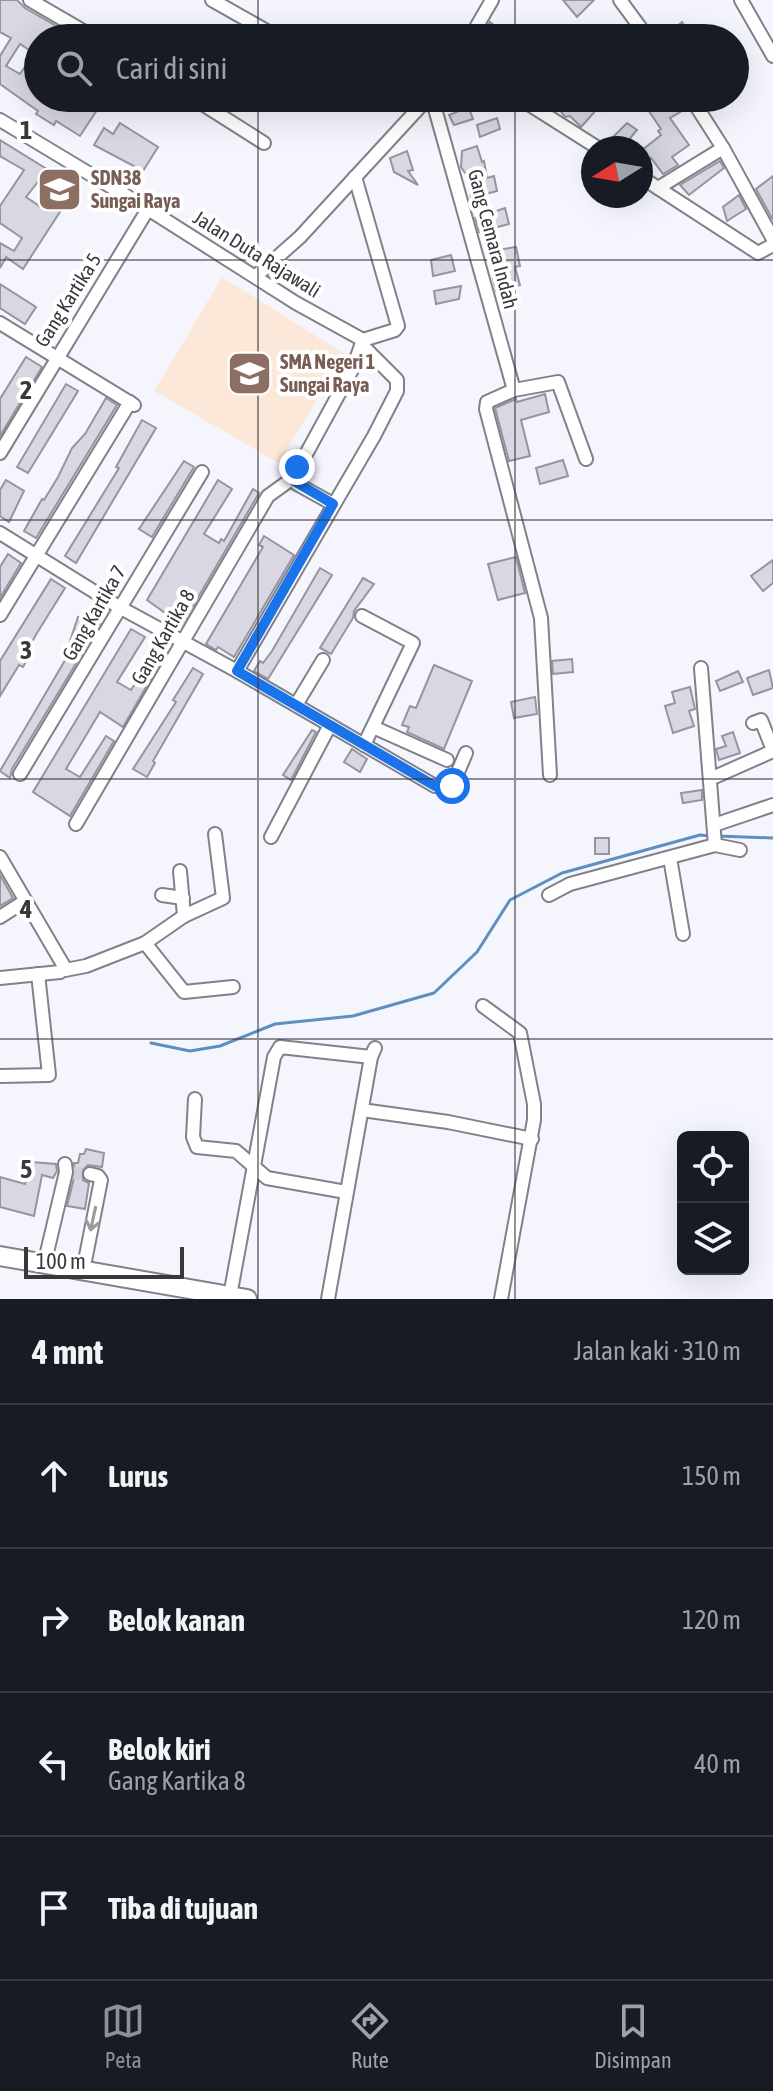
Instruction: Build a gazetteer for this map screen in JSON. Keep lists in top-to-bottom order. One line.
{"streets":{"street":["Gang Cemara Indah","Jalan Duta Rajawali","Gang Kartika 5","Gang Kartika 7","Gang Kartika 8"]},"crossings":[["Jalan Duta Rajawali","Gang Kartika 5"],["Jalan Duta Rajawali","Gang Kartika 8"]],"places":{"school or university":["SDN38 Sungai Raya","SMA Negeri 1 Sungai Raya"]},"scale_bar":"100 m","north":"left","page":{"search":"Cari di sini","scale":"100 m","heading":["4 mnt","Jalan kaki · 310 m"],"list":[["Lurus","150 m"],["Belok kanan","120 m"],["Belok kiri","Gang Kartika 8","40 m"],"Tiba di tujuan"],"nav":["Peta","Rute","Disimpan"]},"grid":{"rows":["1","2","3","4","5"]}}
